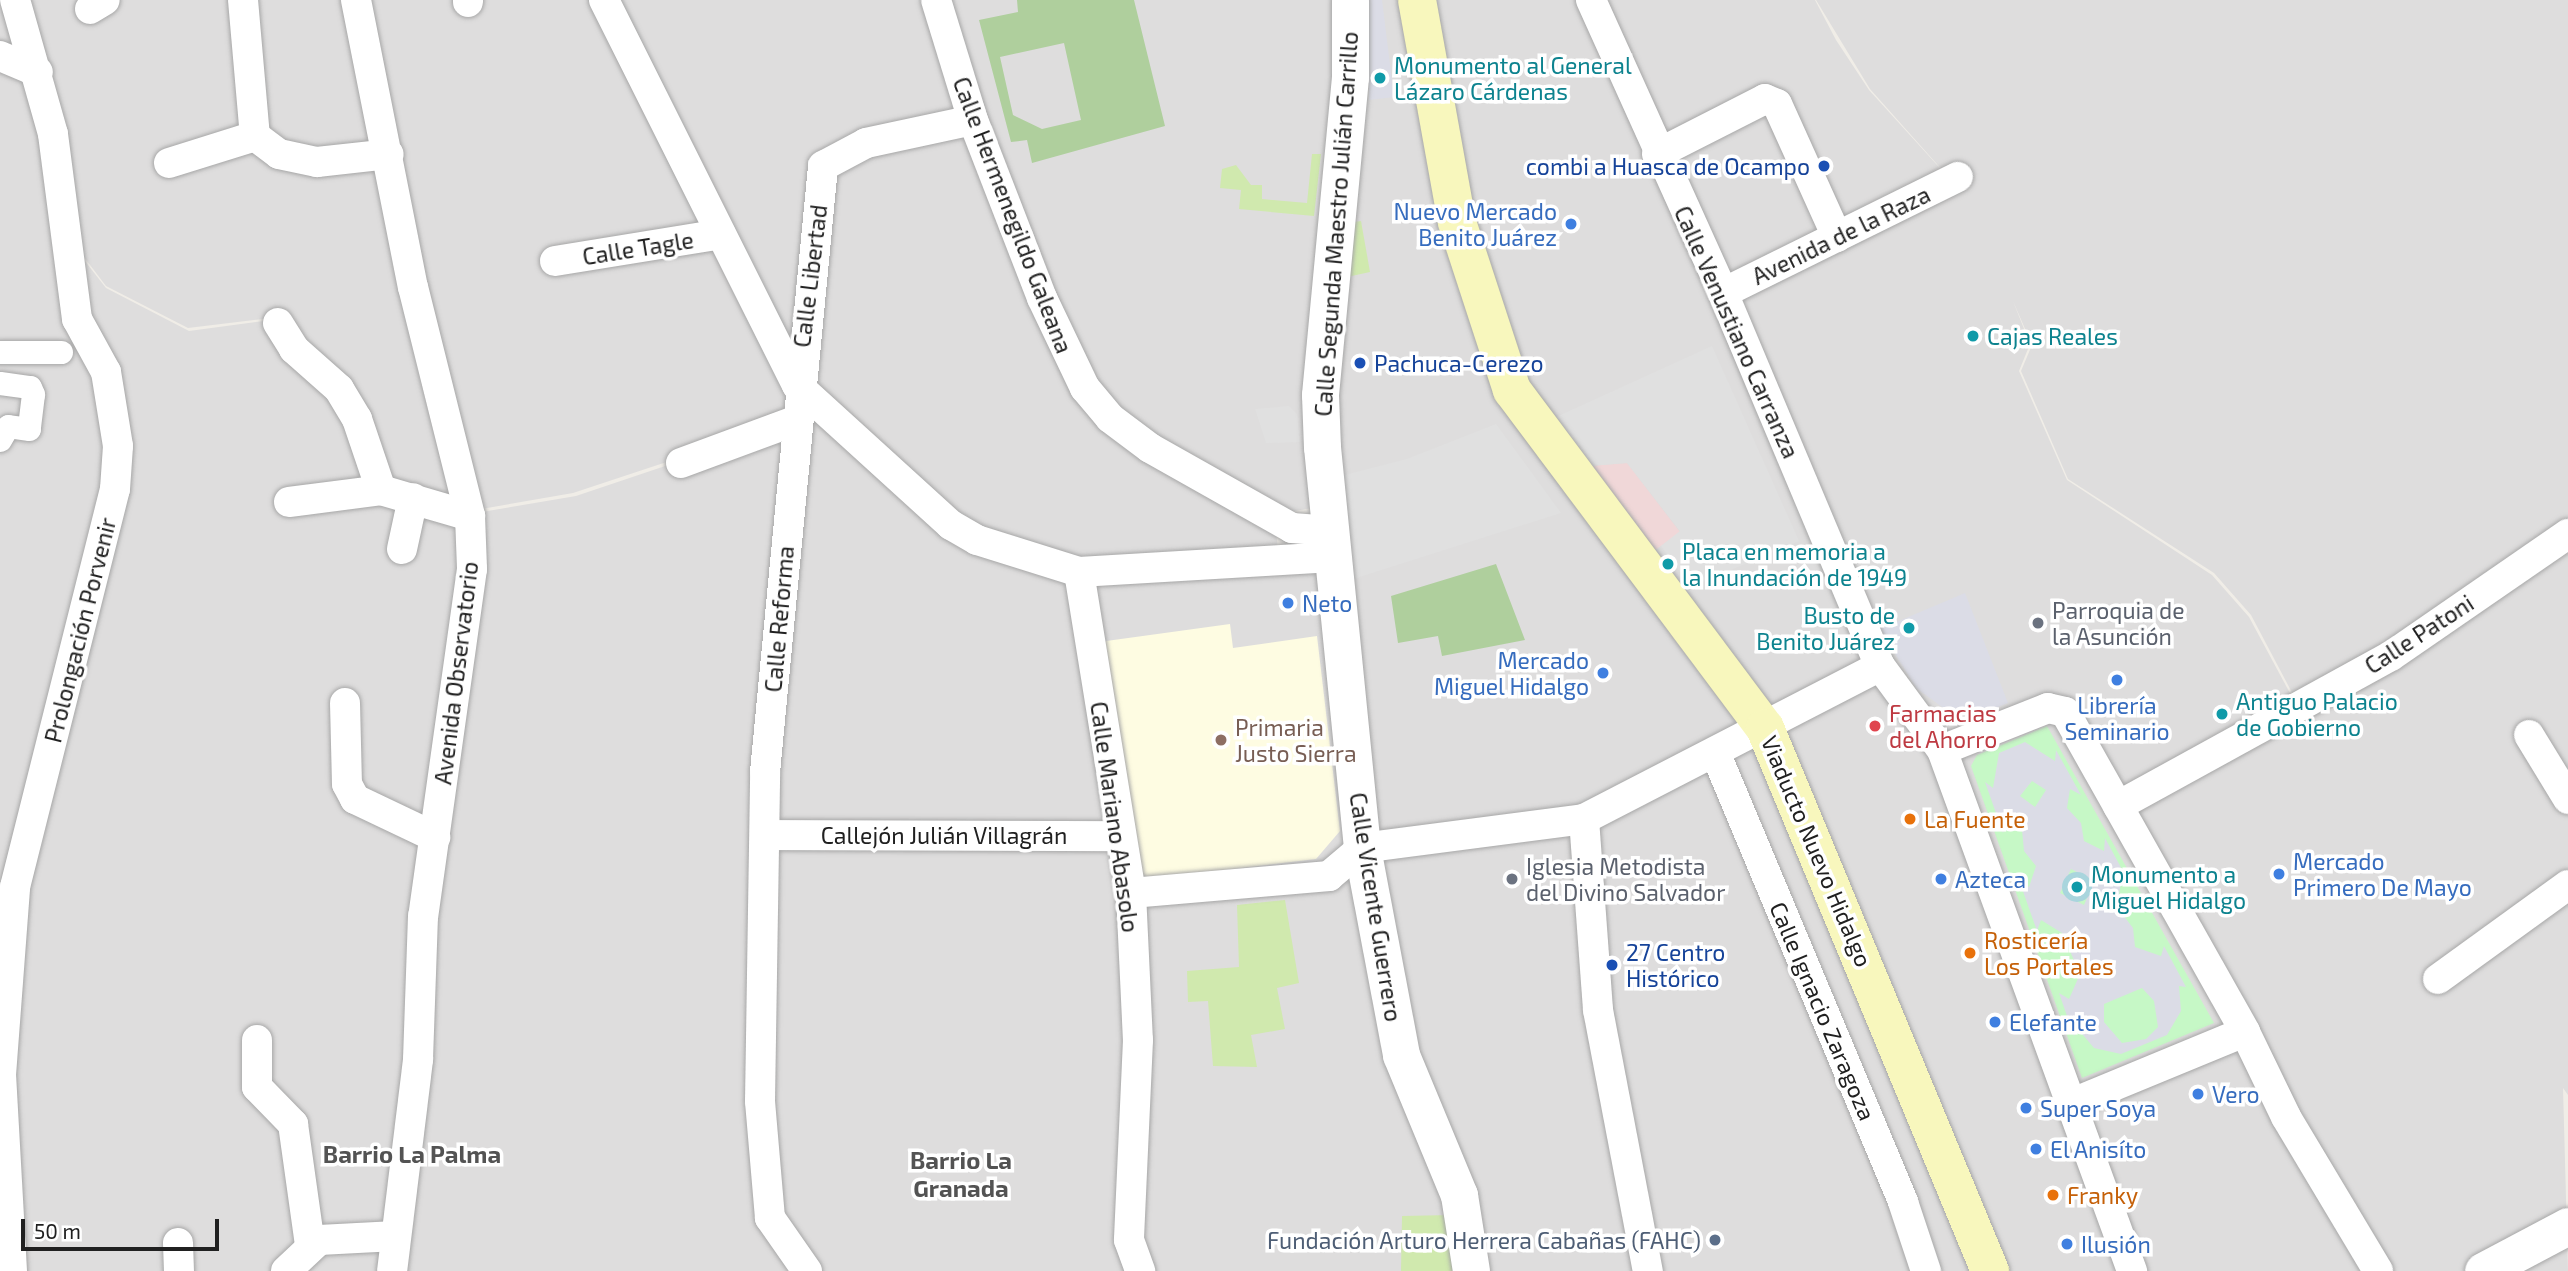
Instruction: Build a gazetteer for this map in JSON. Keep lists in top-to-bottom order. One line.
{"streets":{"main road":["Viaducto Nuevo Hidalgo"],"street":["Calle Hermenegildo Galeana","Calle Segunda Maestro Julián Carrillo","Avenida de la Raza","Calle Tagle","Calle Libertad","Calle Venustiano Carranza","Calle Reforma","Prolongación Porvenir","Calle Patoni","Avenida Observatorio","Calle Mariano Abasolo","Callejón Julián Villagrán","Calle Vicente Guerrero","Calle Ignacio Zaragoza"]},"crossings":[["Calle Hermenegildo Galeana","Calle Segunda Maestro Julián Carrillo"],["Calle Hermenegildo Galeana","Calle Libertad"],["Calle Hermenegildo Galeana","Calle Vicente Guerrero"],["Calle Segunda Maestro Julián Carrillo","Calle Vicente Guerrero"],["Avenida de la Raza","Calle Venustiano Carranza"],["Calle Tagle","Calle Reforma"],["Calle Libertad","Calle Reforma"],["Calle Reforma","Callejón Julián Villagrán"],["Calle Mariano Abasolo","Callejón Julián Villagrán"]],"districts":["Barrio La Palma","Barrio La Granada"],"places":["Monumento al General Lázaro Cárdenas","combi a Huasca de Ocampo","Nuevo Mercado Benito Juárez","Cajas Reales","Pachuca-Cerezo","Placa en memoria a la Inundación de 1949","Neto","Parroquia de la Asunción","Busto de Benito Juárez","Mercado Miguel Hidalgo","Librería Seminario","Antiguo Palacio de Gobierno","Farmacias del Ahorro","Primaria Justo Sierra","La Fuente","Mercado Primero De Mayo","Iglesia Metodista del Divino Salvador","Azteca","Monumento a Miguel Hidalgo","Rosticería Los Portales","27 Centro Histórico","Elefante","Vero","Super Soya","El Anisíto","Franky","Fundación Arturo Herrera Cabañas (FAHC)","Ilusión"],"scale_bar":"50 m"}
